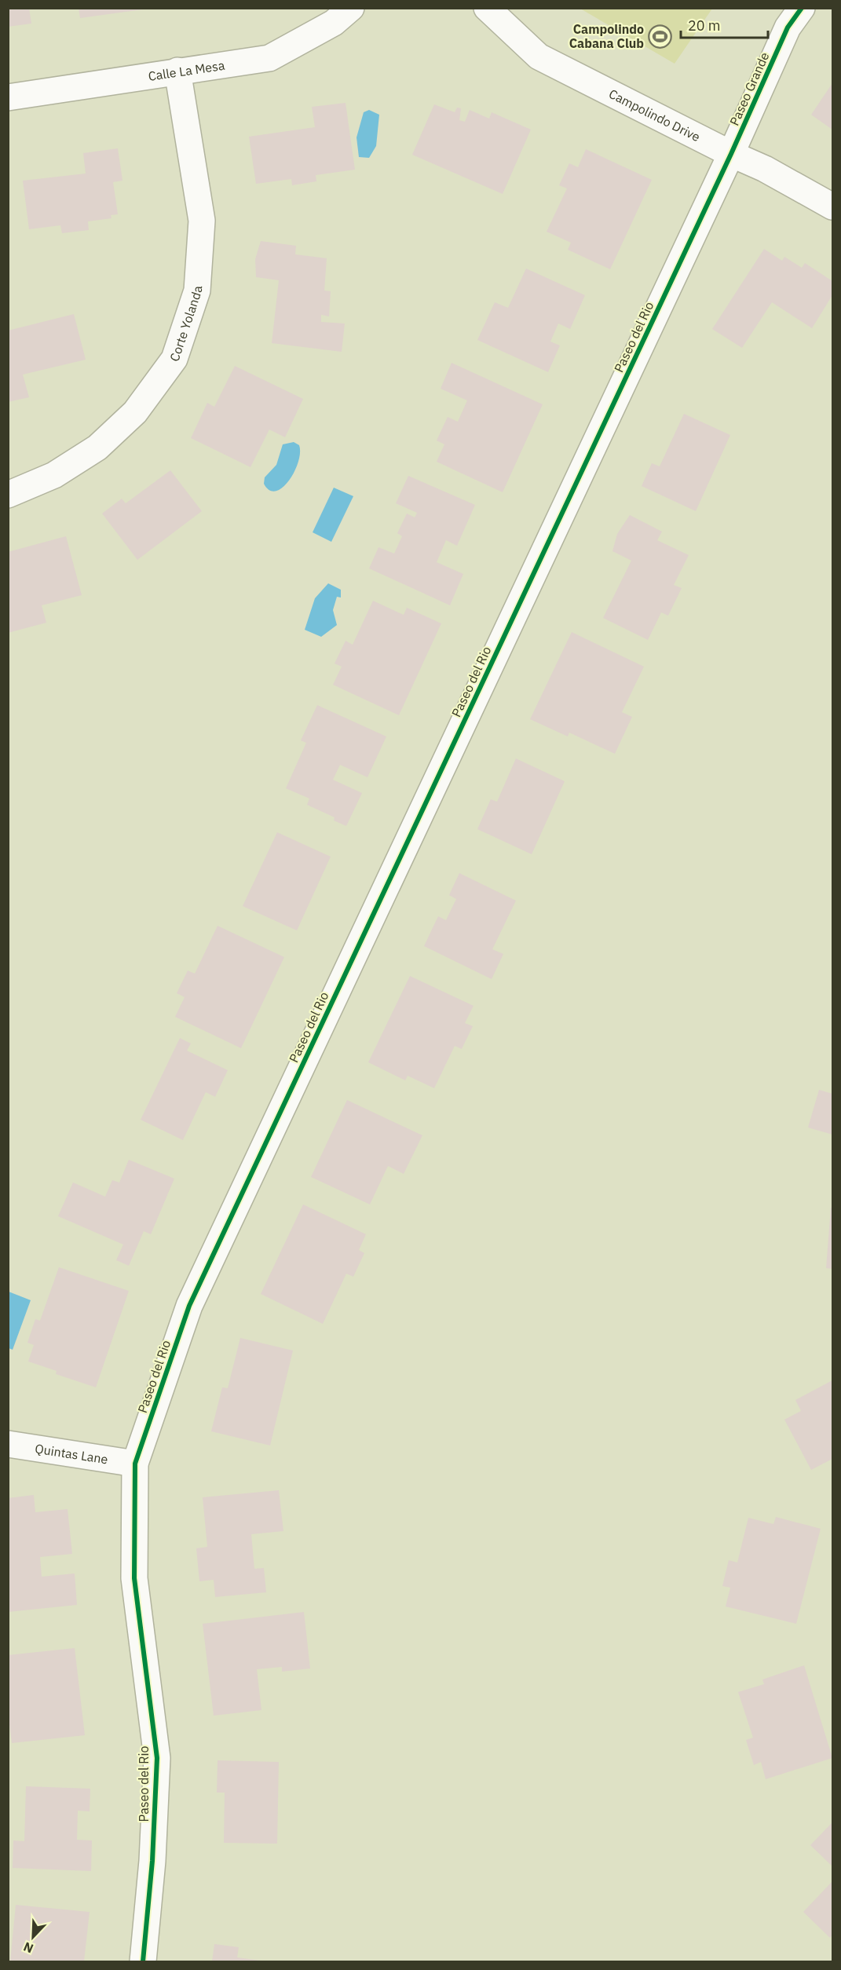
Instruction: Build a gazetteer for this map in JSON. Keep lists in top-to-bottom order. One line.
{"streets":{"street":["Calle La Mesa","Paseo Grande","Campolindo Drive","Corte Yolanda","Paseo del Rio","Quintas Lane"]},"crossings":[["Calle La Mesa","Corte Yolanda"],["Paseo Grande","Campolindo Drive"],["Paseo Grande","Paseo del Rio"],["Campolindo Drive","Paseo del Rio"],["Paseo del Rio","Quintas Lane"]],"places":{"sports":["Campolindo Cabana Club"]},"scale_bar":"20 m","north":"bottom left"}
